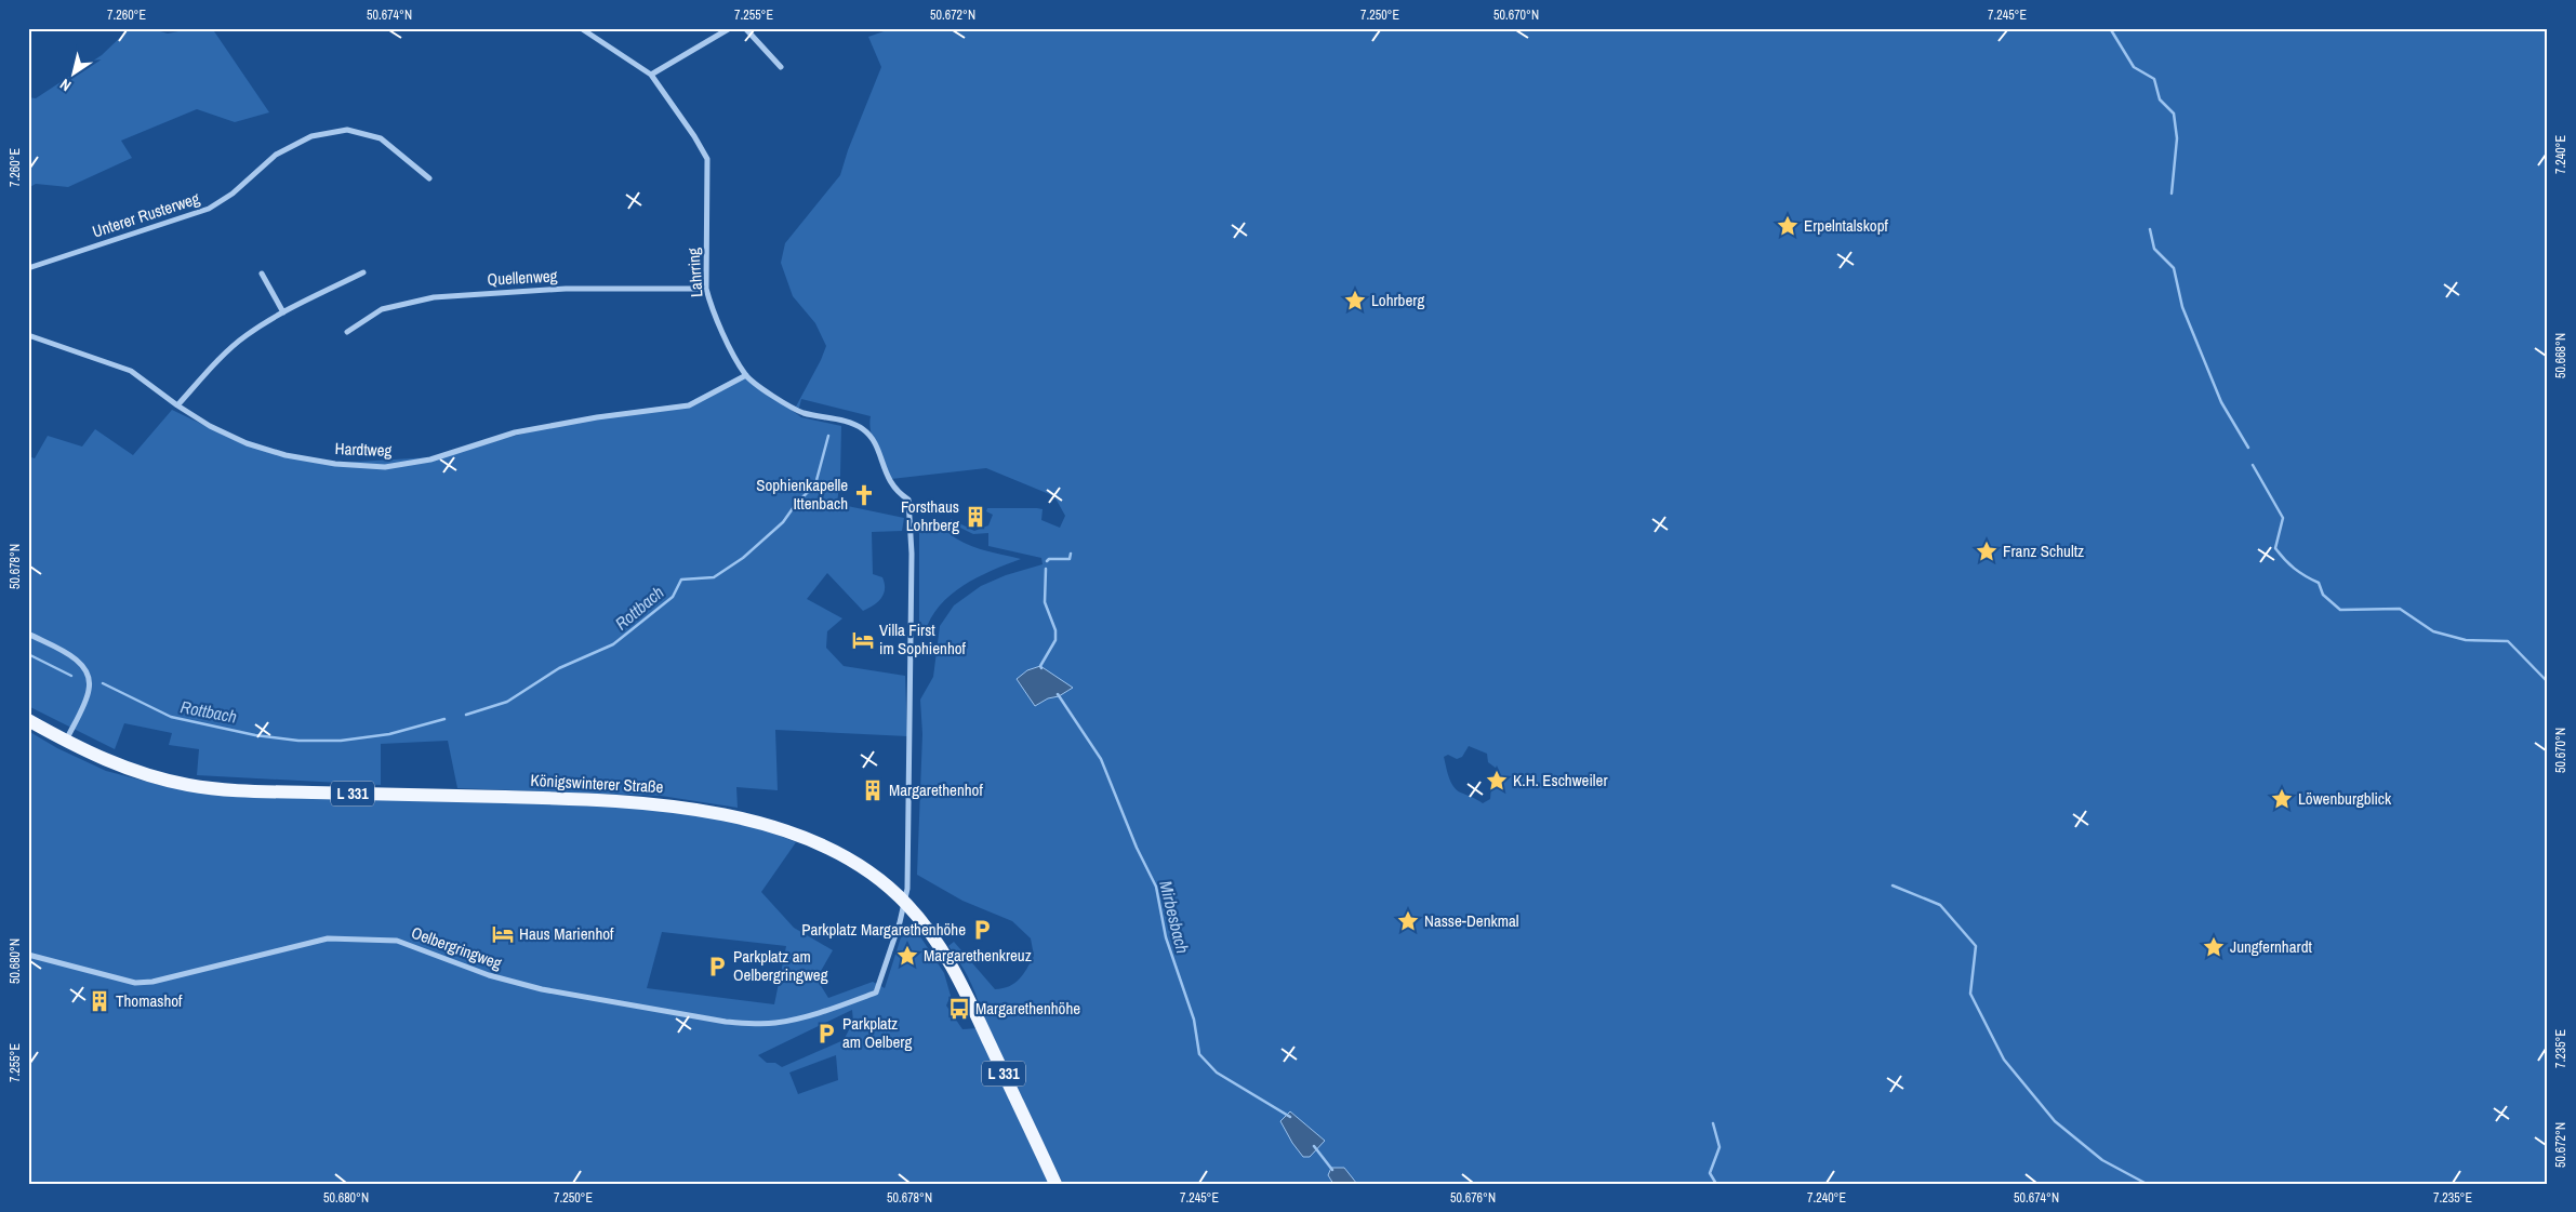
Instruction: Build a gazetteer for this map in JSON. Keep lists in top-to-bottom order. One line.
{"streets":{"main road":["Königswinterer Straße","L 331"],"street":["Unterer Rusterweg","Lahrring","Quellenweg","Hardtweg","Oelbergringweg"]},"crossings":[["Lahrring","Quellenweg"],["Lahrring","Hardtweg"],["Lahrring","Königswinterer Straße"],["Lahrring","Oelbergringweg"],["Königswinterer Straße","Oelbergringweg"]],"water":["Rottbach","Mirbesbach"],"places":{"place":["Erpelntalskopf","Lohrberg","Franz Schultz","K.H. Eschweiler","Löwenburgblick","Nasse-Denkmal","Jungfernhardt","Margarethenkreuz"],"church":["Sophienkapelle Ittenbach"],"building":["Forsthaus Lohrberg","Margarethenhof","Thomashof"],"hotel":["Villa First im Sophienhof","Haus Marienhof"],"parking":["Parkplatz Margarethenhöhe","Parkplatz am Oelbergringweg","Parkplatz am Oelberg"],"bus stop":["Margarethenhöhe"]},"north":"bottom left","coordinates":["7.260°E","50.674°N","7.255°E","50.672°N","7.250°E","50.670°N","7.245°E","7.240°E","50.668°N","50.678°N","50.680°N","7.235°E","50.676°N"]}
